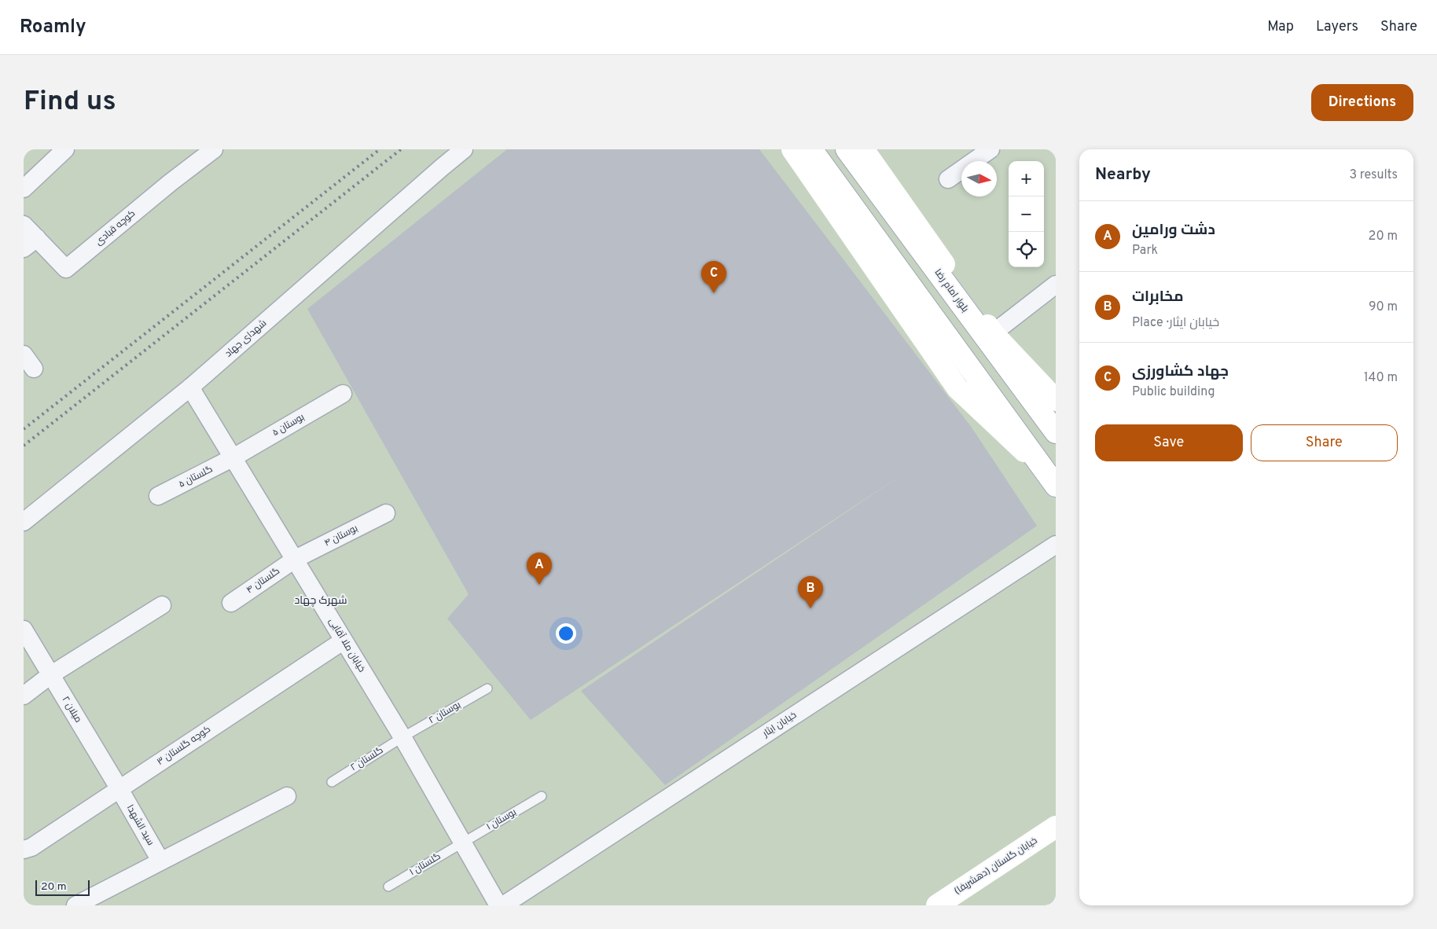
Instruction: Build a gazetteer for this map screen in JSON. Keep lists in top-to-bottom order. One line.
{"streets":{"main road":["بلوار امام رضا","خیابان گلستان (دهشریفا)"],"street":["کوچه قبادی","شهدای جهاد","بوستان ۵","گلستان ۵","بوستان ۴","گلستان ۴","خیابان ملا آقایی","میلان ۲","خیابان ایثار","کوچه گلستان ۳","سید الشهدا"],"lane":["بوستان ۲","گلستان ۲","بوستان ۱","گلستان ۱"]},"crossings":[["شهدای جهاد","خیابان ملا آقایی"],["بوستان ۵","گلستان ۵"],["بوستان ۵","خیابان ملا آقایی"],["گلستان ۵","خیابان ملا آقایی"],["بوستان ۴","گلستان ۴"],["بوستان ۴","خیابان ملا آقایی"],["گلستان ۴","خیابان ملا آقایی"],["خیابان ملا آقایی","بوستان ۲"],["خیابان ملا آقایی","کوچه گلستان ۳"],["خیابان ملا آقایی","گلستان ۲"],["خیابان ملا آقایی","بوستان ۱"],["خیابان ملا آقایی","گلستان ۱"],["میلان ۲","کوچه گلستان ۳"],["میلان ۲","سید الشهدا"],["بوستان ۲","گلستان ۲"],["کوچه گلستان ۳","سید الشهدا"],["بوستان ۱","گلستان ۱"]],"districts":["شهرک چهاد"],"scale_bar":"20 m","north":"right","page":{"header":"Roamly","nav":["Map","Layers","Share"],"buttons":["Directions",["Save","Share"]],"title":"Find us","heading":["Nearby","3 results"],"map_buttons":["+","−"],"list":[{"mark":"A","name":"دشت ورامین","note":"Park","value":"20 m"},{"mark":"B","name":"مخابرات","note":"Place · خیابان ایثار","value":"90 m"},{"mark":"C","name":"جهاد کشاورزی","note":"Public building","value":"140 m"}],"pins":["C","A","B"],"scale":"20 m"}}
